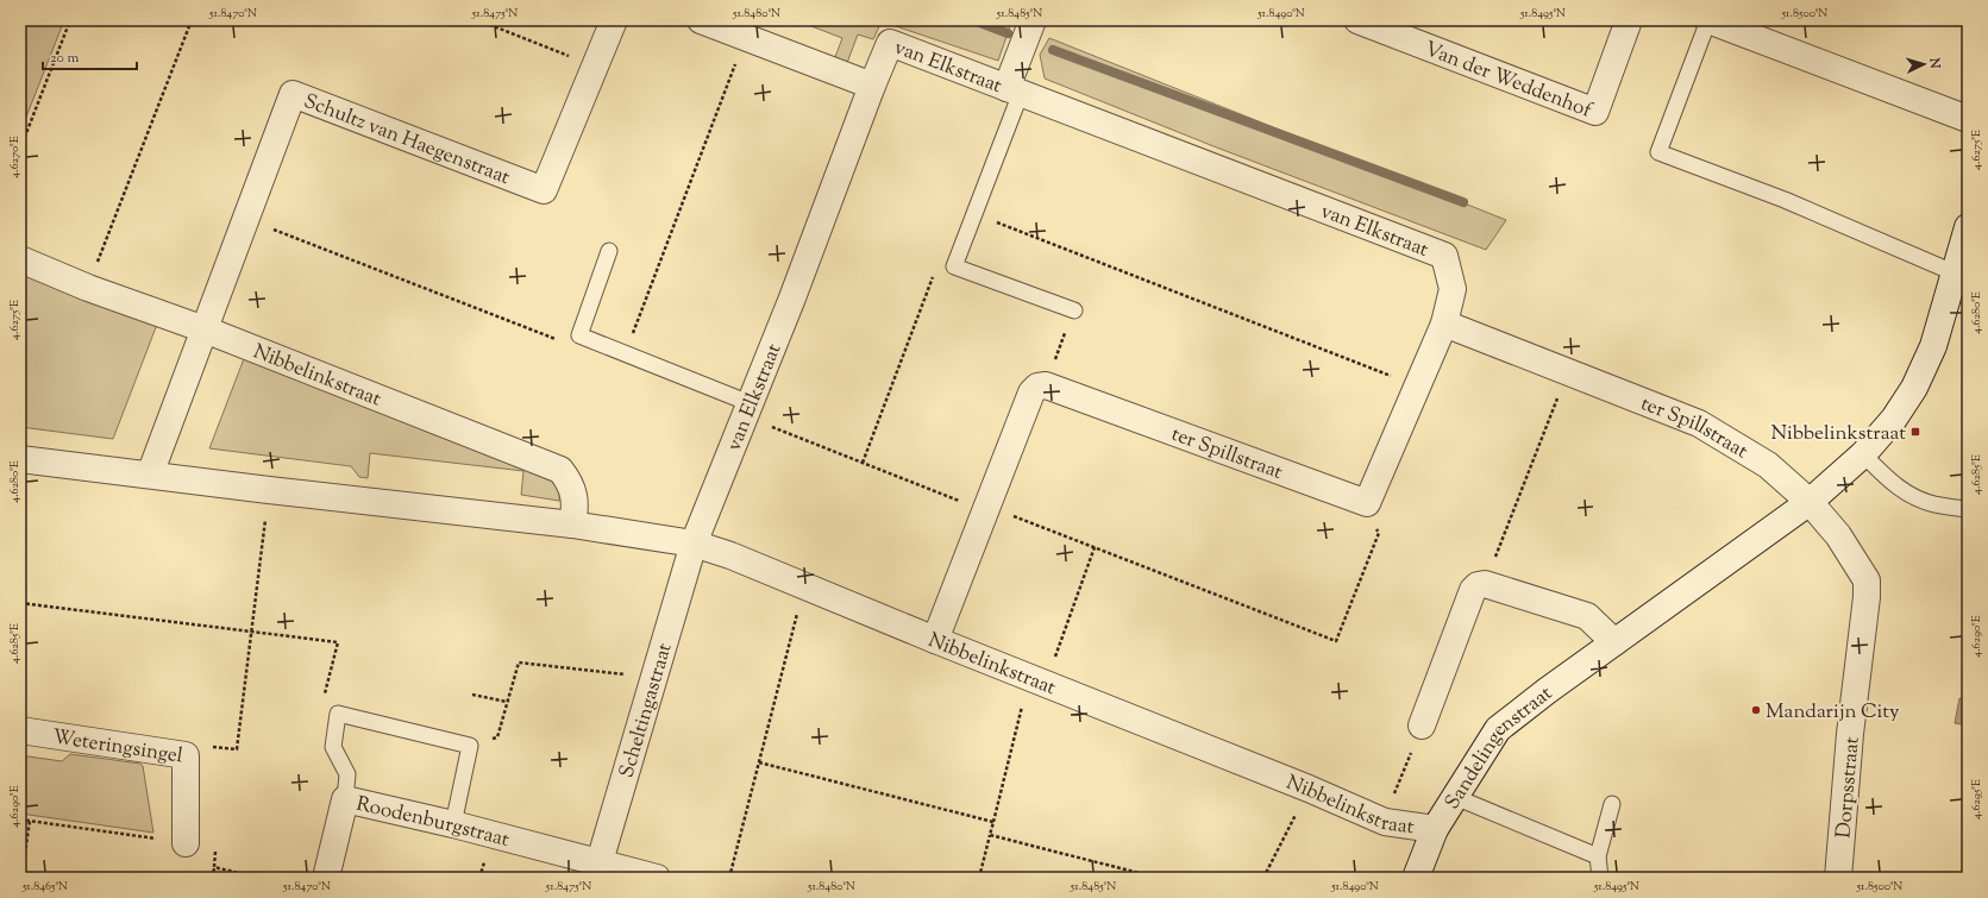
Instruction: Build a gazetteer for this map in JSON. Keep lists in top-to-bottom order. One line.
{"streets":{"street":["van Elkstraat","Van der Weddenhof","Schultz van Haegenstraat","Nibbelinkstraat","ter Spillstraat","Scheltingastraat","Weteringsingel","Sandelingenstraat","Dorpsstraat","Roodenburgstraat"]},"crossings":[["van Elkstraat","Nibbelinkstraat"],["van Elkstraat","ter Spillstraat"],["van Elkstraat","Scheltingastraat"],["Schultz van Haegenstraat","Nibbelinkstraat"],["Nibbelinkstraat","Scheltingastraat"],["Nibbelinkstraat","Sandelingenstraat"],["ter Spillstraat","Sandelingenstraat"],["ter Spillstraat","Dorpsstraat"],["Scheltingastraat","Roodenburgstraat"],["Sandelingenstraat","Dorpsstraat"]],"places":{"transit":["Nibbelinkstraat"],"other":["Mandarijn City"]},"scale_bar":"20 m","north":"right","coordinates":["51.8470°N","51.8475°N","51.8480°N","51.8485°N","51.8490°N","51.8495°N","51.8500°N","4.6275°E","4.6270°E","4.6280°E","4.6285°E","4.6290°E","4.6295°E","51.8465°N"]}
